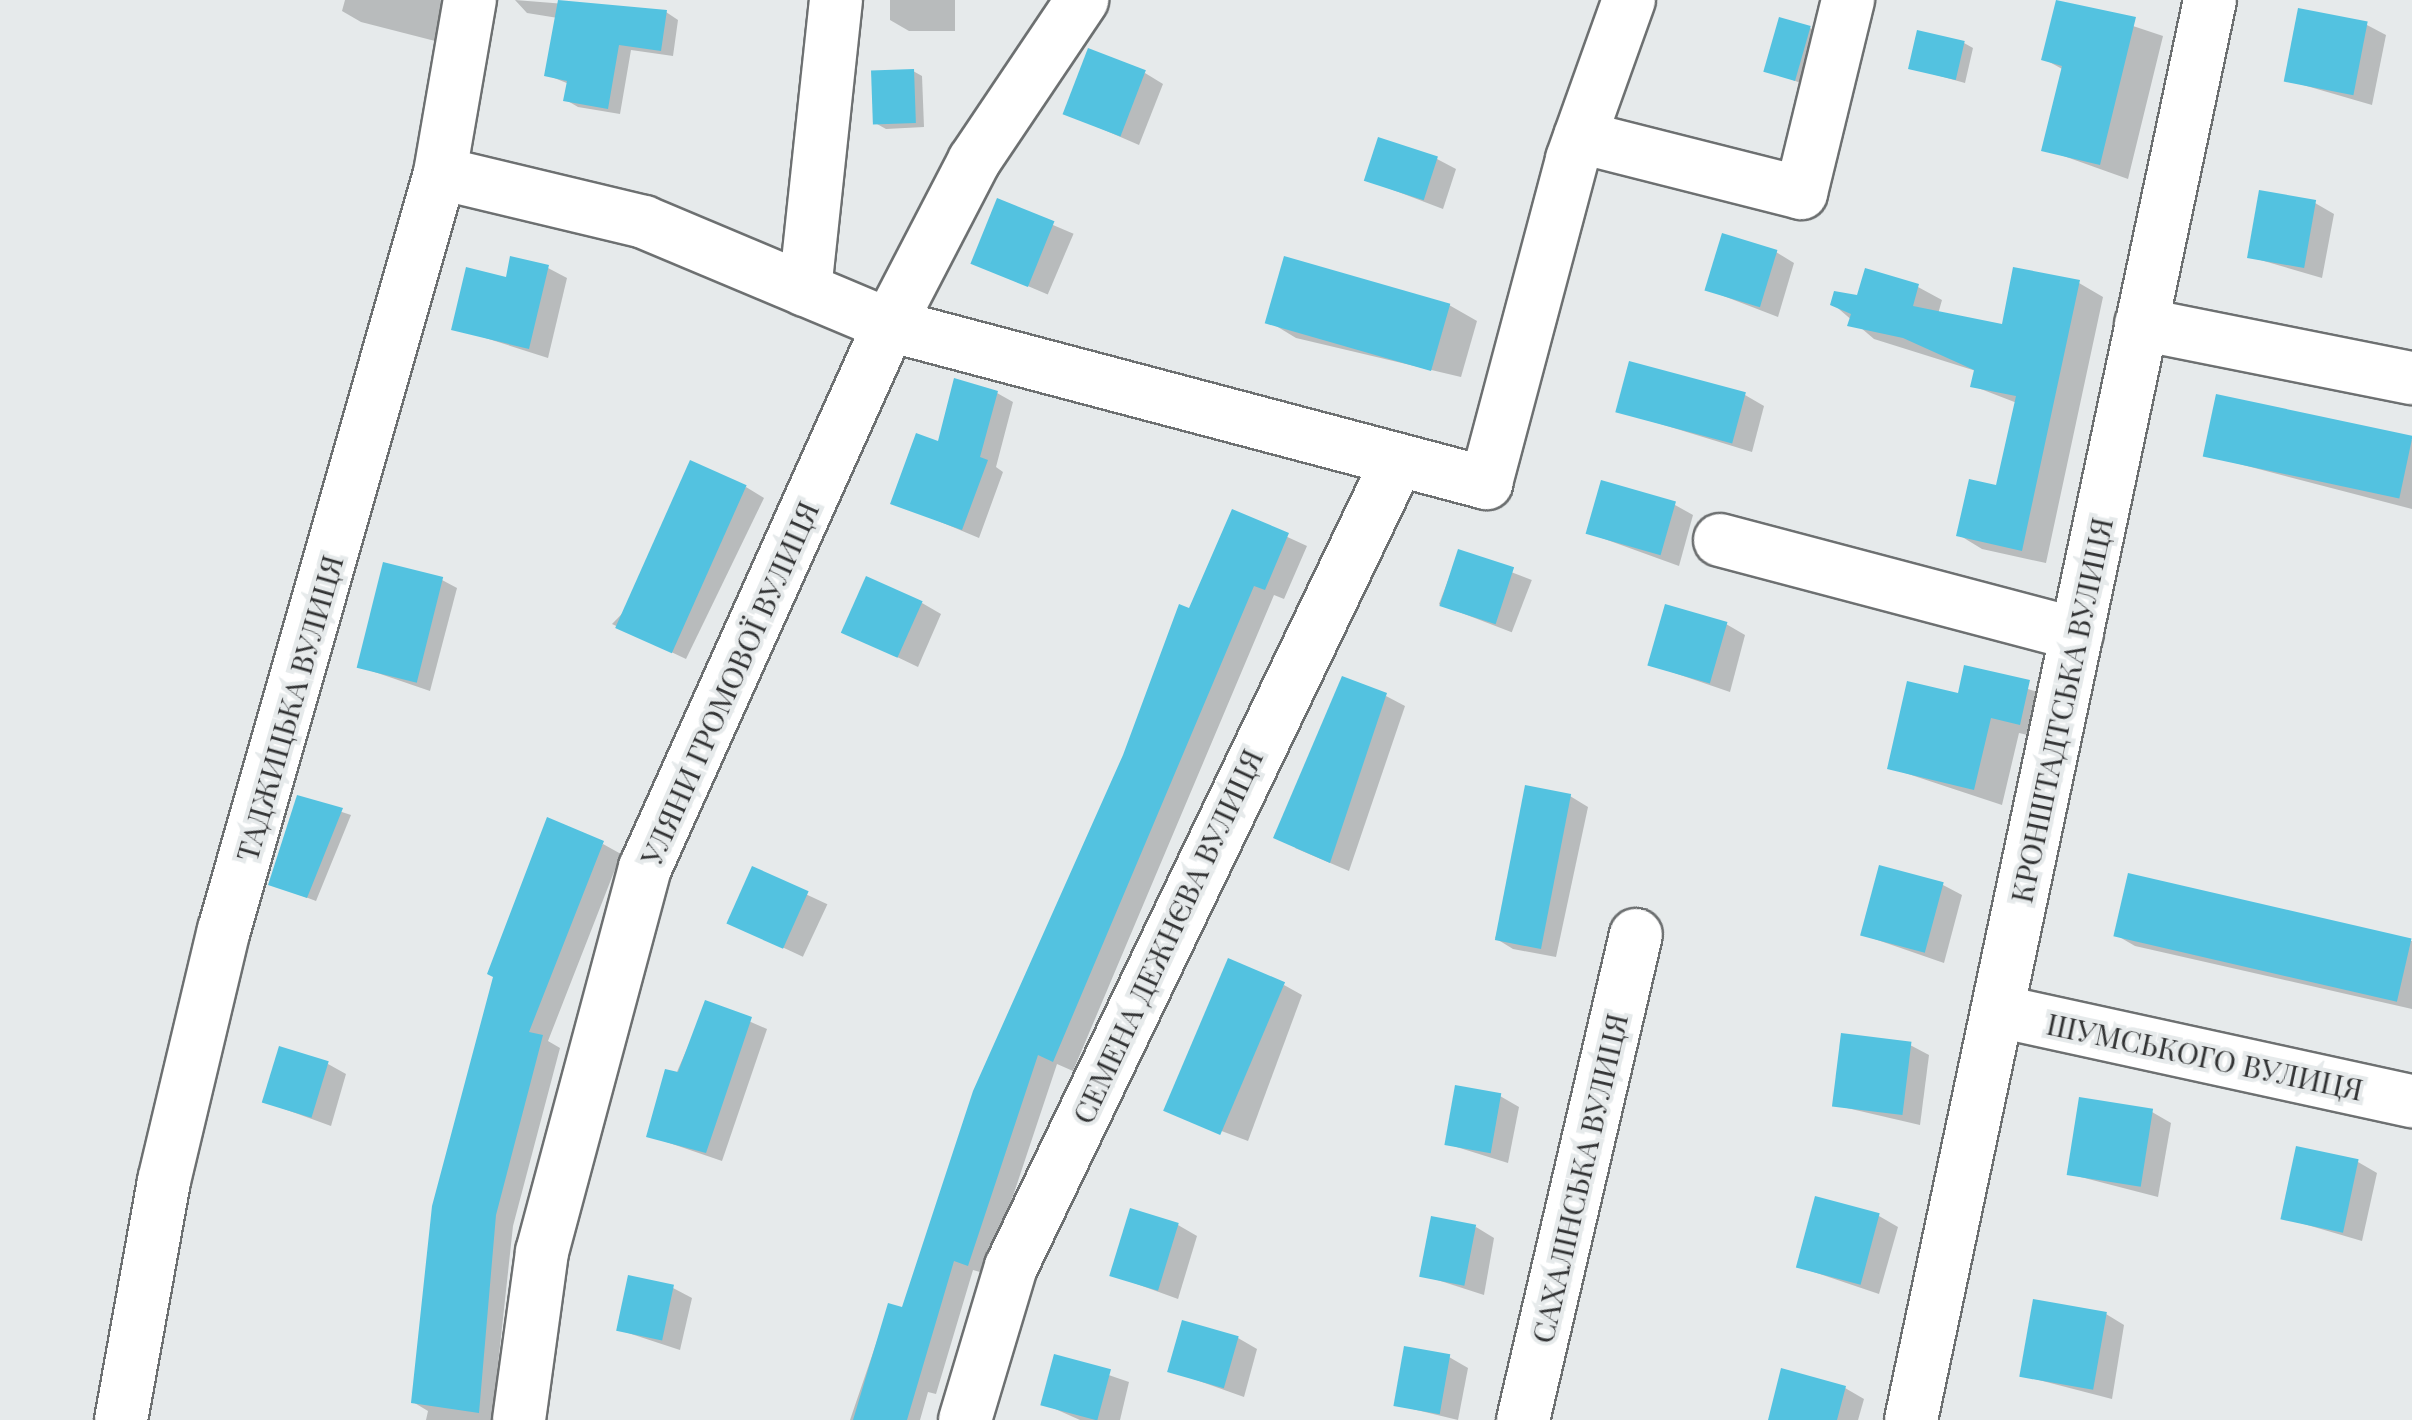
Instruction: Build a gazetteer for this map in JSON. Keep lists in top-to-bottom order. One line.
{"streets":{"street":["УЛЯНИ ГРОМОВОЇ ВУЛИЦЯ","ТАДЖИЦЬКА ВУЛИЦЯ","КРОНШТАДТСЬКА ВУЛИЦЯ","СЕМЕНА ДЕЖНЄВА ВУЛИЦЯ","ШУМСЬКОГО ВУЛИЦЯ","САХАЛІНСЬКА ВУЛИЦЯ"]},"crossings":[["КРОНШТАДТСЬКА ВУЛИЦЯ","ШУМСЬКОГО ВУЛИЦЯ"]]}
